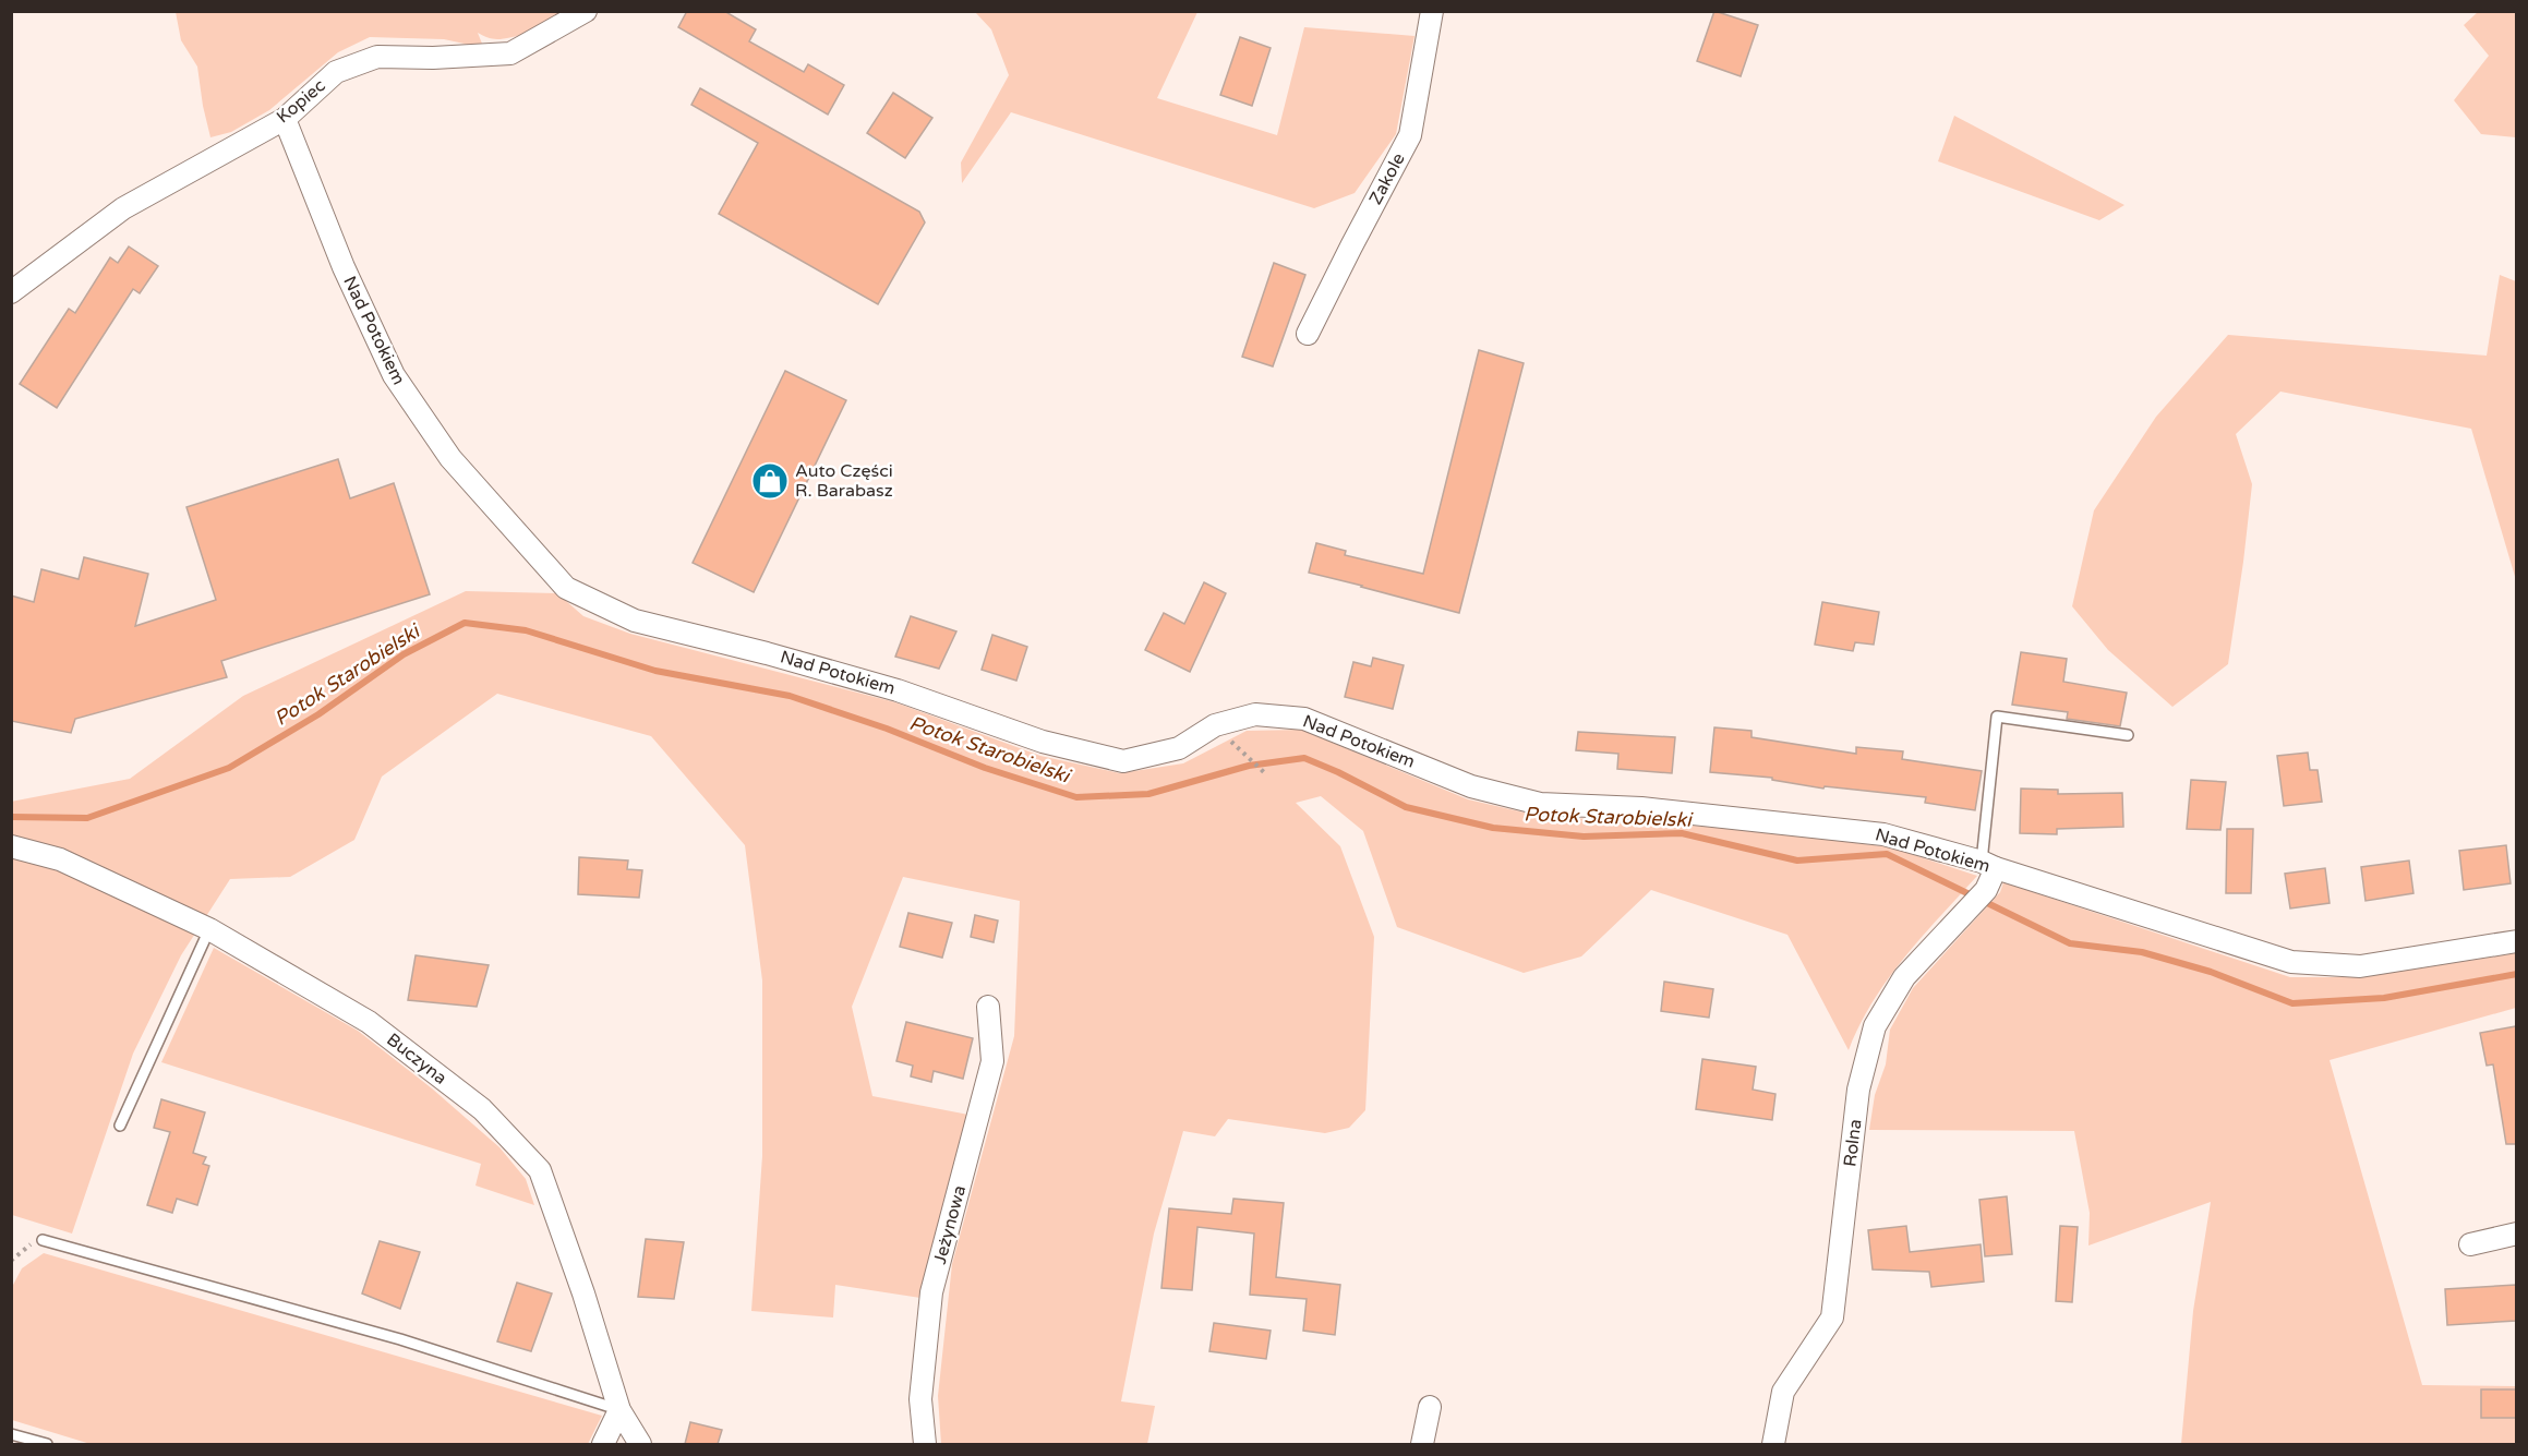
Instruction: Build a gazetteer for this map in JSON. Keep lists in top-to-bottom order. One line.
{"streets":{"street":["Kopiec","Zakole","Nad Potokiem","Buczyna","Rolna","Jeżynowa"]},"crossings":[["Kopiec","Nad Potokiem"],["Nad Potokiem","Rolna"]],"water":["Potok Starobielski"],"places":{"shop":["Auto Części R. Barabasz"]}}
